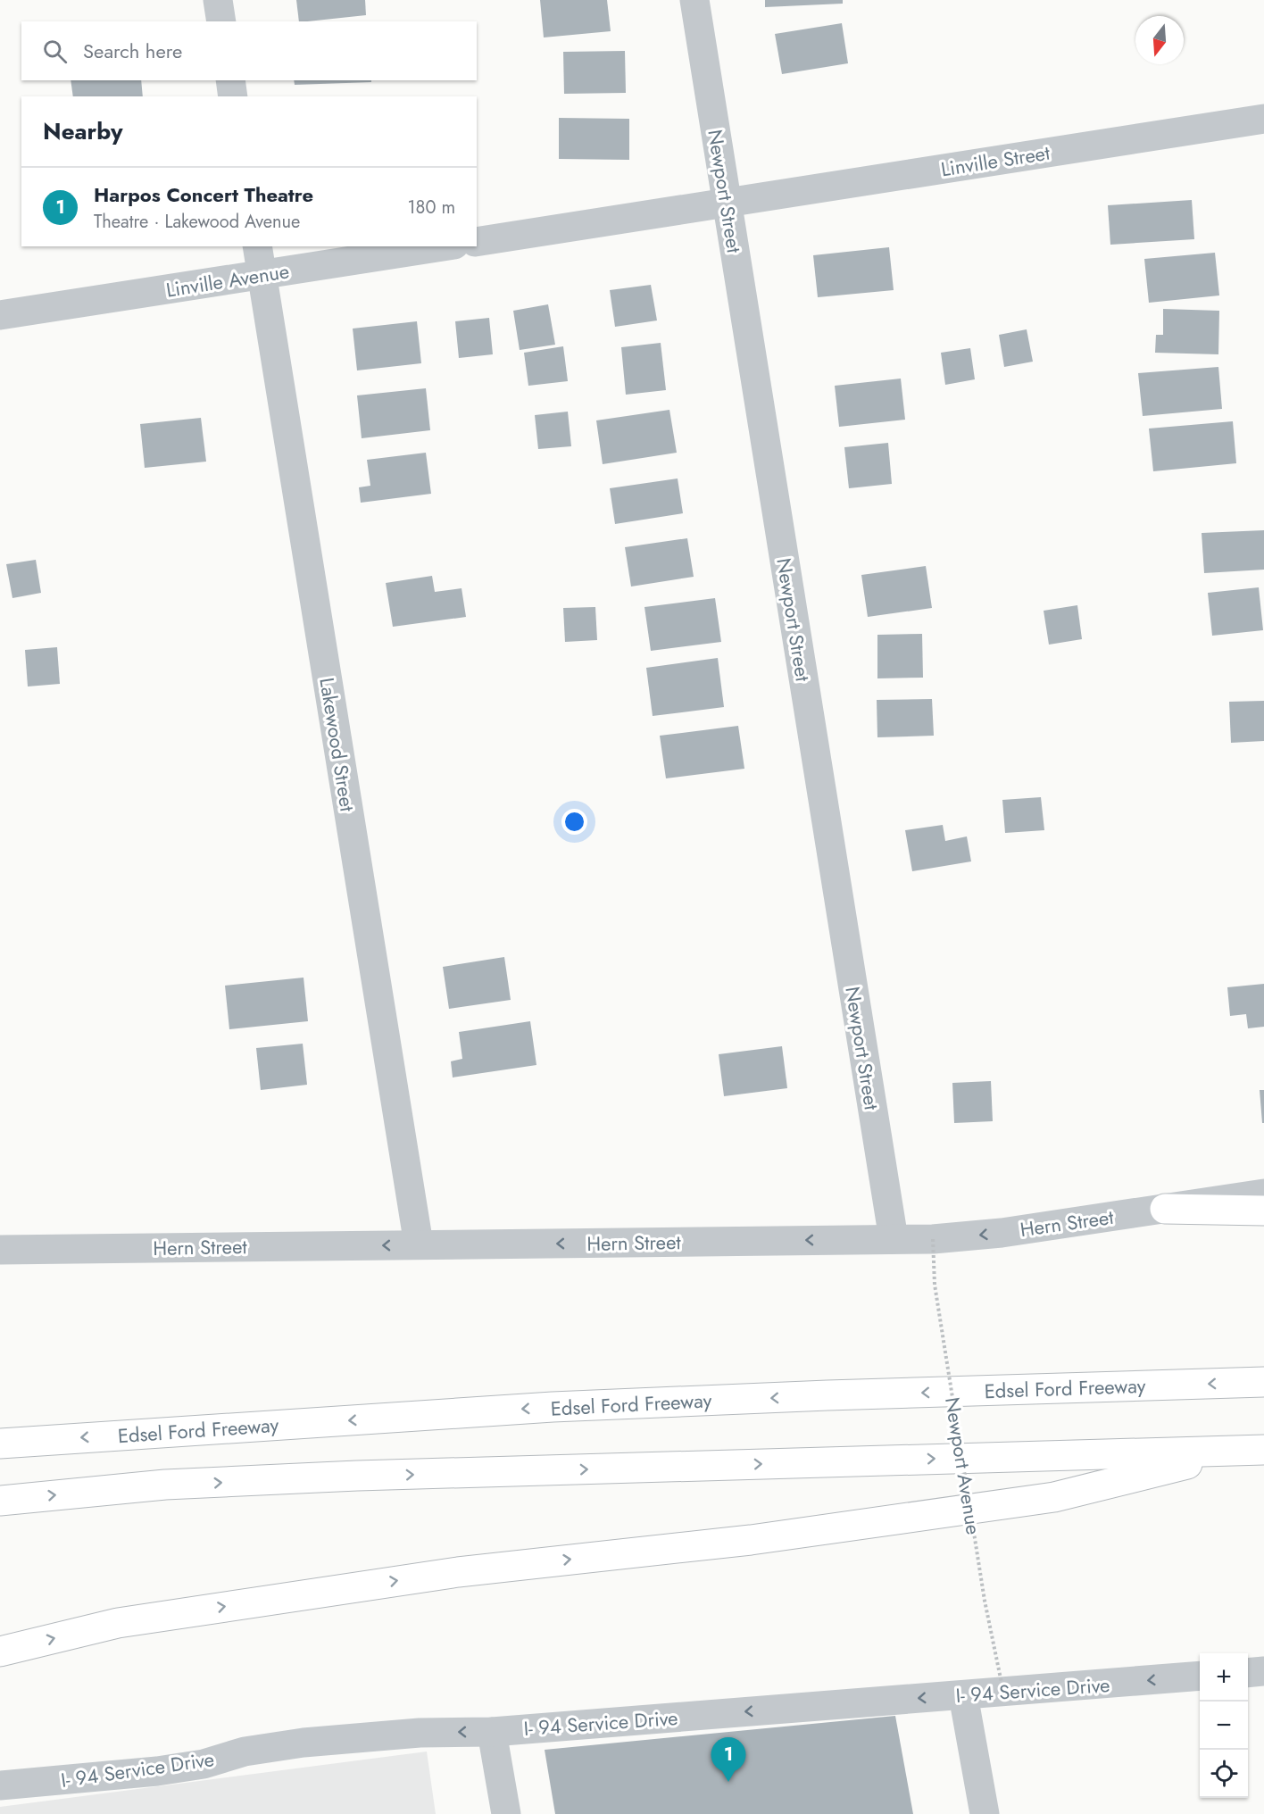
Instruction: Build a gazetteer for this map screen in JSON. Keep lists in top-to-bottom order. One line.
{"streets":{"highway":["Edsel Ford Freeway"],"street":["Linville Street","Newport Street","Linville Avenue","Lakewood Street","Hern Street","I- 94 Service Drive"],"path":["Newport Avenue"]},"crossings":[["Linville Street","Newport Street"],["Newport Street","Hern Street"],["Linville Avenue","Lakewood Street"],["Lakewood Street","Hern Street"],["Hern Street","Newport Avenue"],["Newport Avenue","I- 94 Service Drive"]],"one_way":["Hern Street","I- 94 Service Drive"],"north":"bottom","page":{"search":"Search here","heading":"Nearby","list":[{"mark":"1","name":"Harpos Concert Theatre","note":"Theatre · Lakewood Avenue","value":"180 m"}],"map_buttons":["+","−"],"pins":"1"}}
